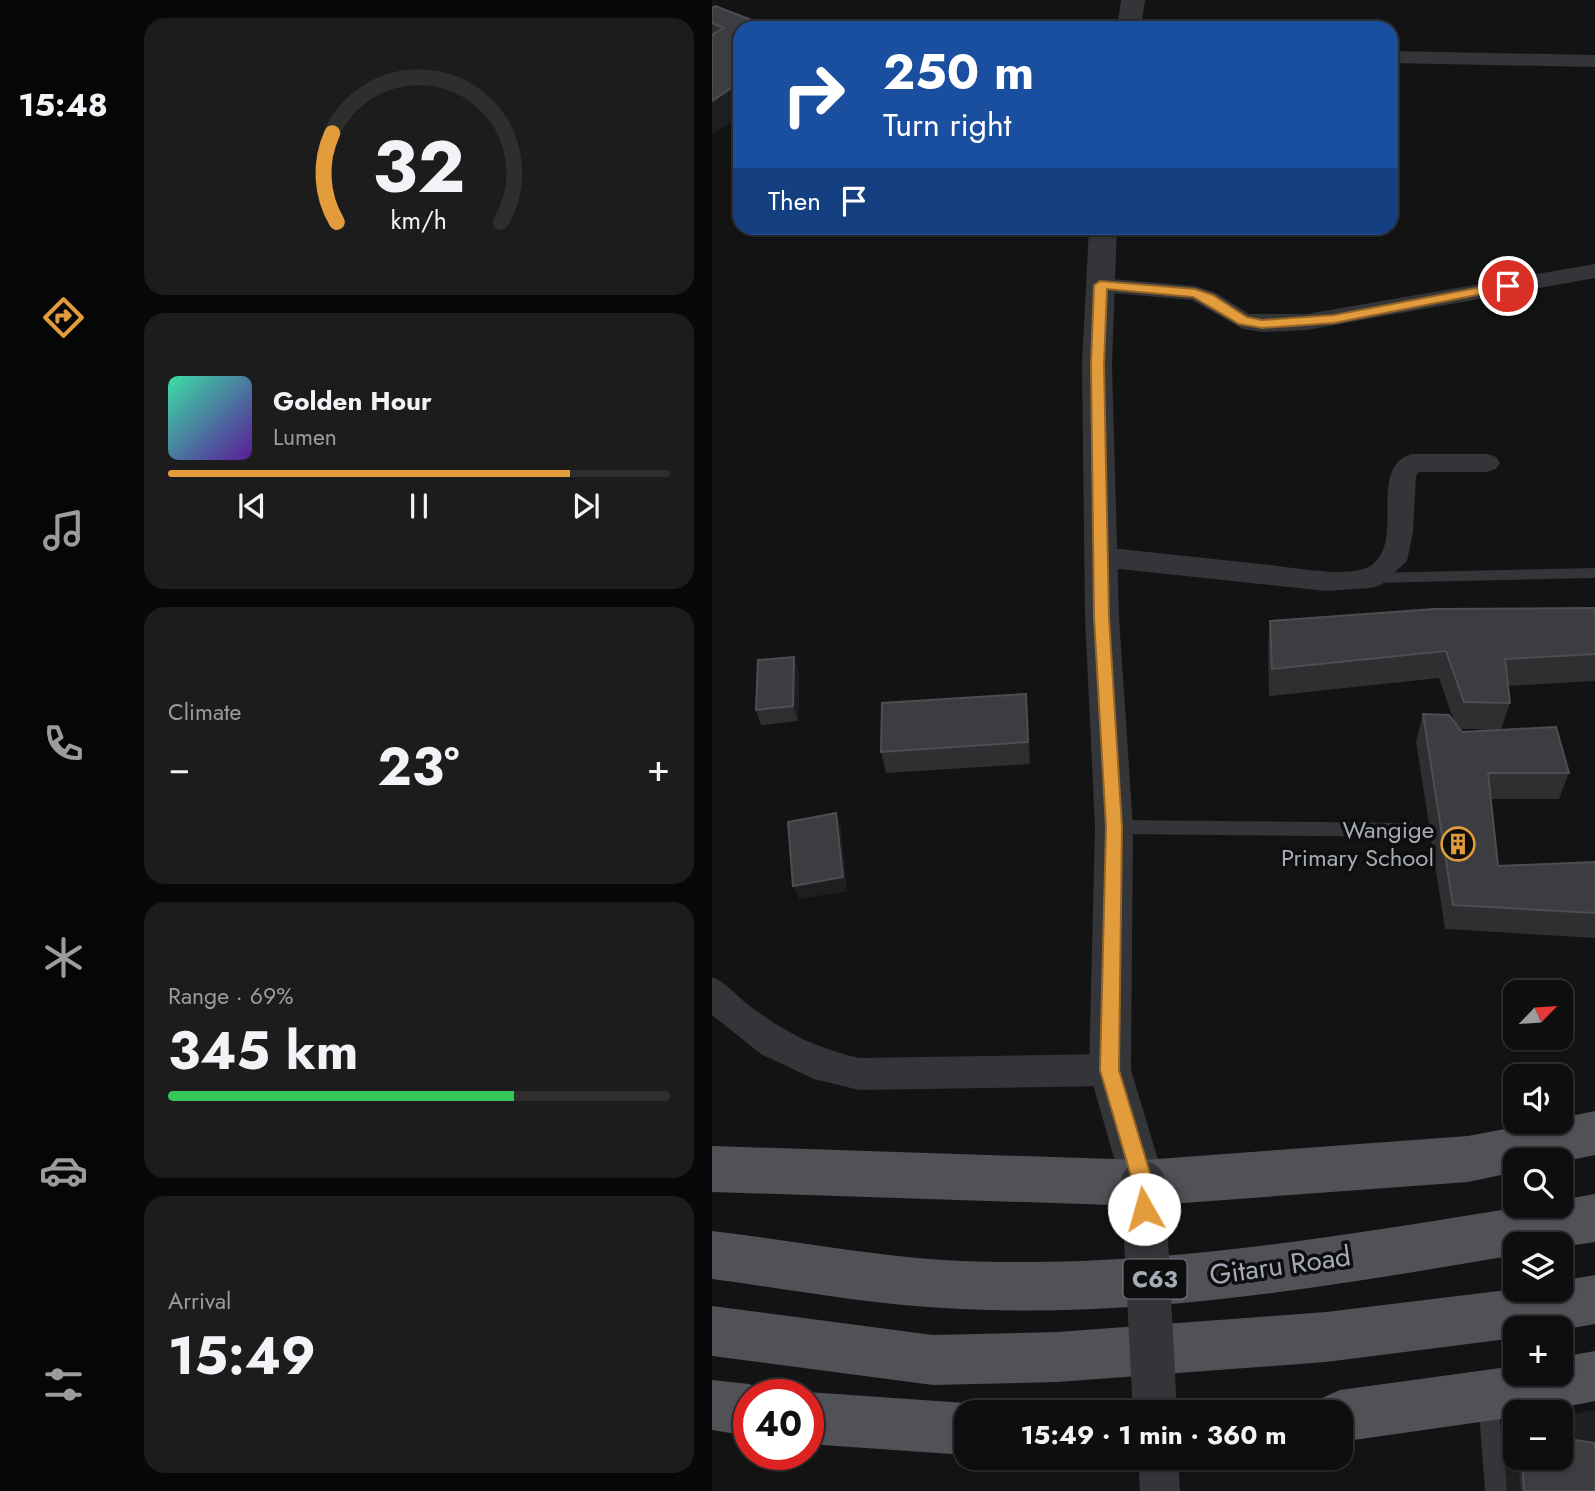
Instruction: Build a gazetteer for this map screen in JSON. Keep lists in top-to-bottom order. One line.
{"streets":{"main road":["Gitaru Road","C63"]},"places":{"building":["Wangige Primary School"]},"north":"top right","page":{"tabs":"15:48","turn":["250 m","Turn right"],"then":"Then","song":["Golden Hour","Lumen"],"tile":["Climate",["Range · 69%","345 km"],["Arrival","15:49"]],"heat":["−","23°","+"],"map_buttons":["+","−"],"limit":"40","trip":"15:49 · 1 min · 360 m","gauge":["32","km/h"]}}
